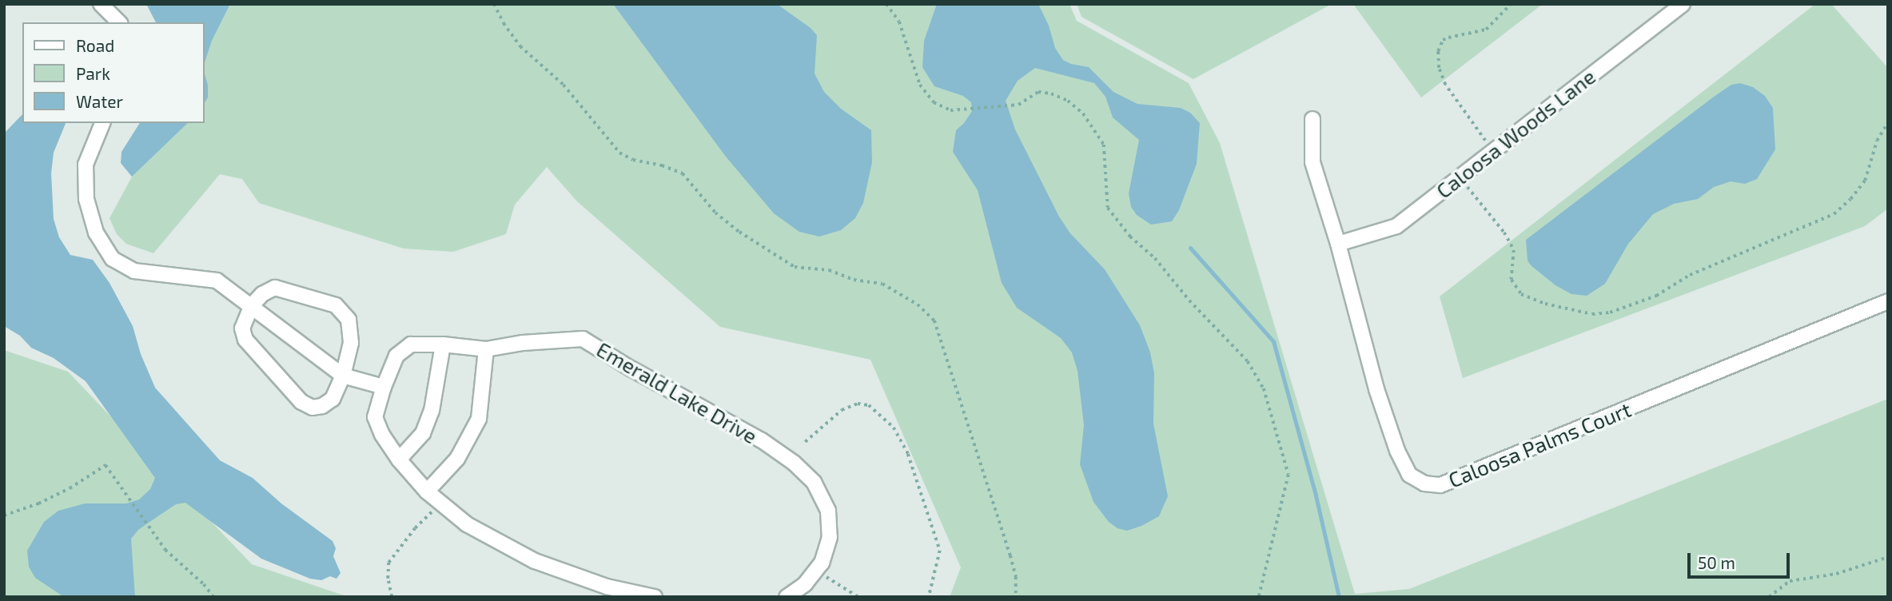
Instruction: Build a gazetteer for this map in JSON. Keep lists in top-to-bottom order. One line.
{"streets":{"street":["Caloosa Woods Lane","Emerald Lake Drive","Caloosa Palms Court"]},"crossings":[["Caloosa Woods Lane","Caloosa Palms Court"]],"legend":["Road","Park","Water"],"scale_bar":"50 m"}
